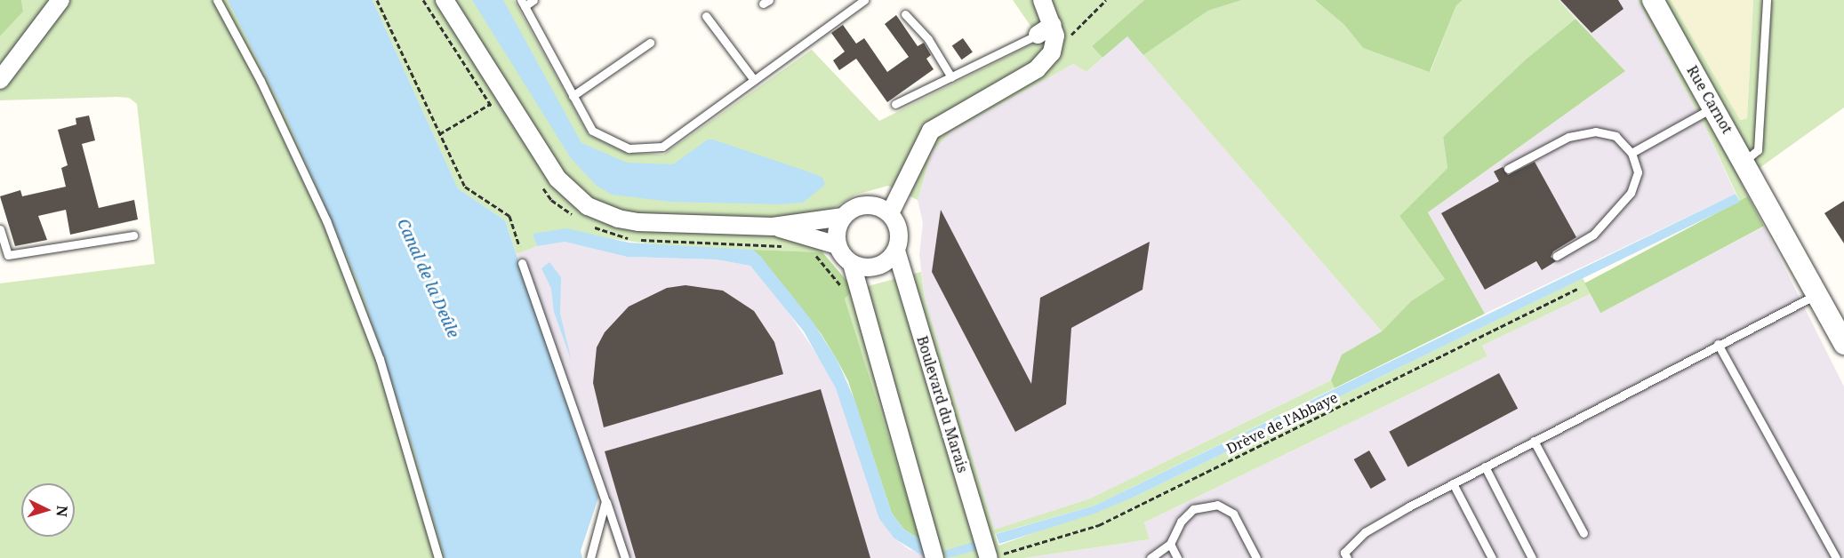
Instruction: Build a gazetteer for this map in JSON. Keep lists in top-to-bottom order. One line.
{"streets":{"street":["Rue Carnot","Boulevard du Marais"],"path":["Drève de l'Abbaye"]},"crossings":[["Boulevard du Marais","Drève de l'Abbaye"]],"water":["Canal de la Deûle"],"north":"right"}
